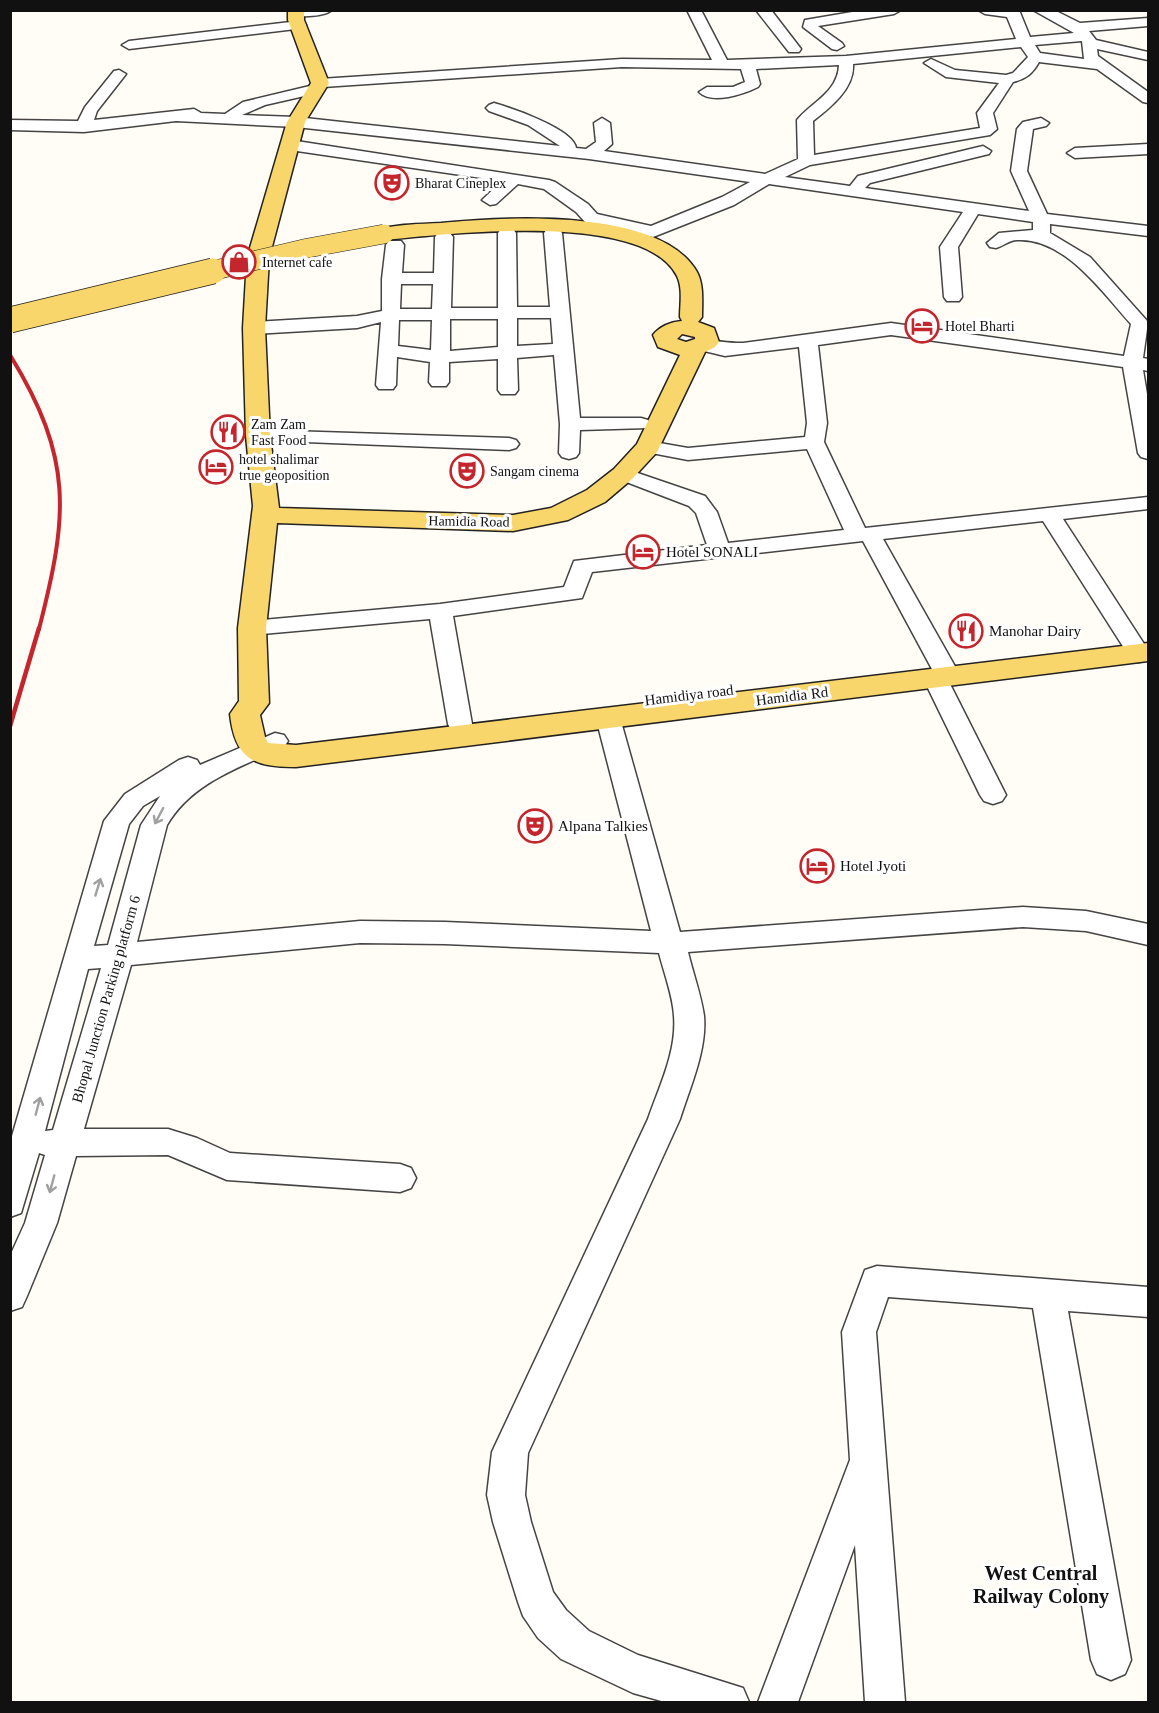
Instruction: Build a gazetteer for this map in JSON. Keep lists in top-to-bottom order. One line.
{"streets":{"main road":["Hamidia Road","Hamidia Rd"],"street":["Bhopal Junction Parking platform 6"]},"crossings":[["Hamidia Rd","Bhopal Junction Parking platform 6"]],"districts":["West Central Railway Colony"],"places":{"theatre":["Bharat Cineplex","Sangam cinema","Alpana Talkies"],"shop":["Internet cafe"],"hotel":["Hotel Bharti","hotel shalimar true geoposition","Hotel SONALI","Hotel Jyoti"],"restaurant":["Zam Zam Fast Food","Manohar Dairy"]}}
